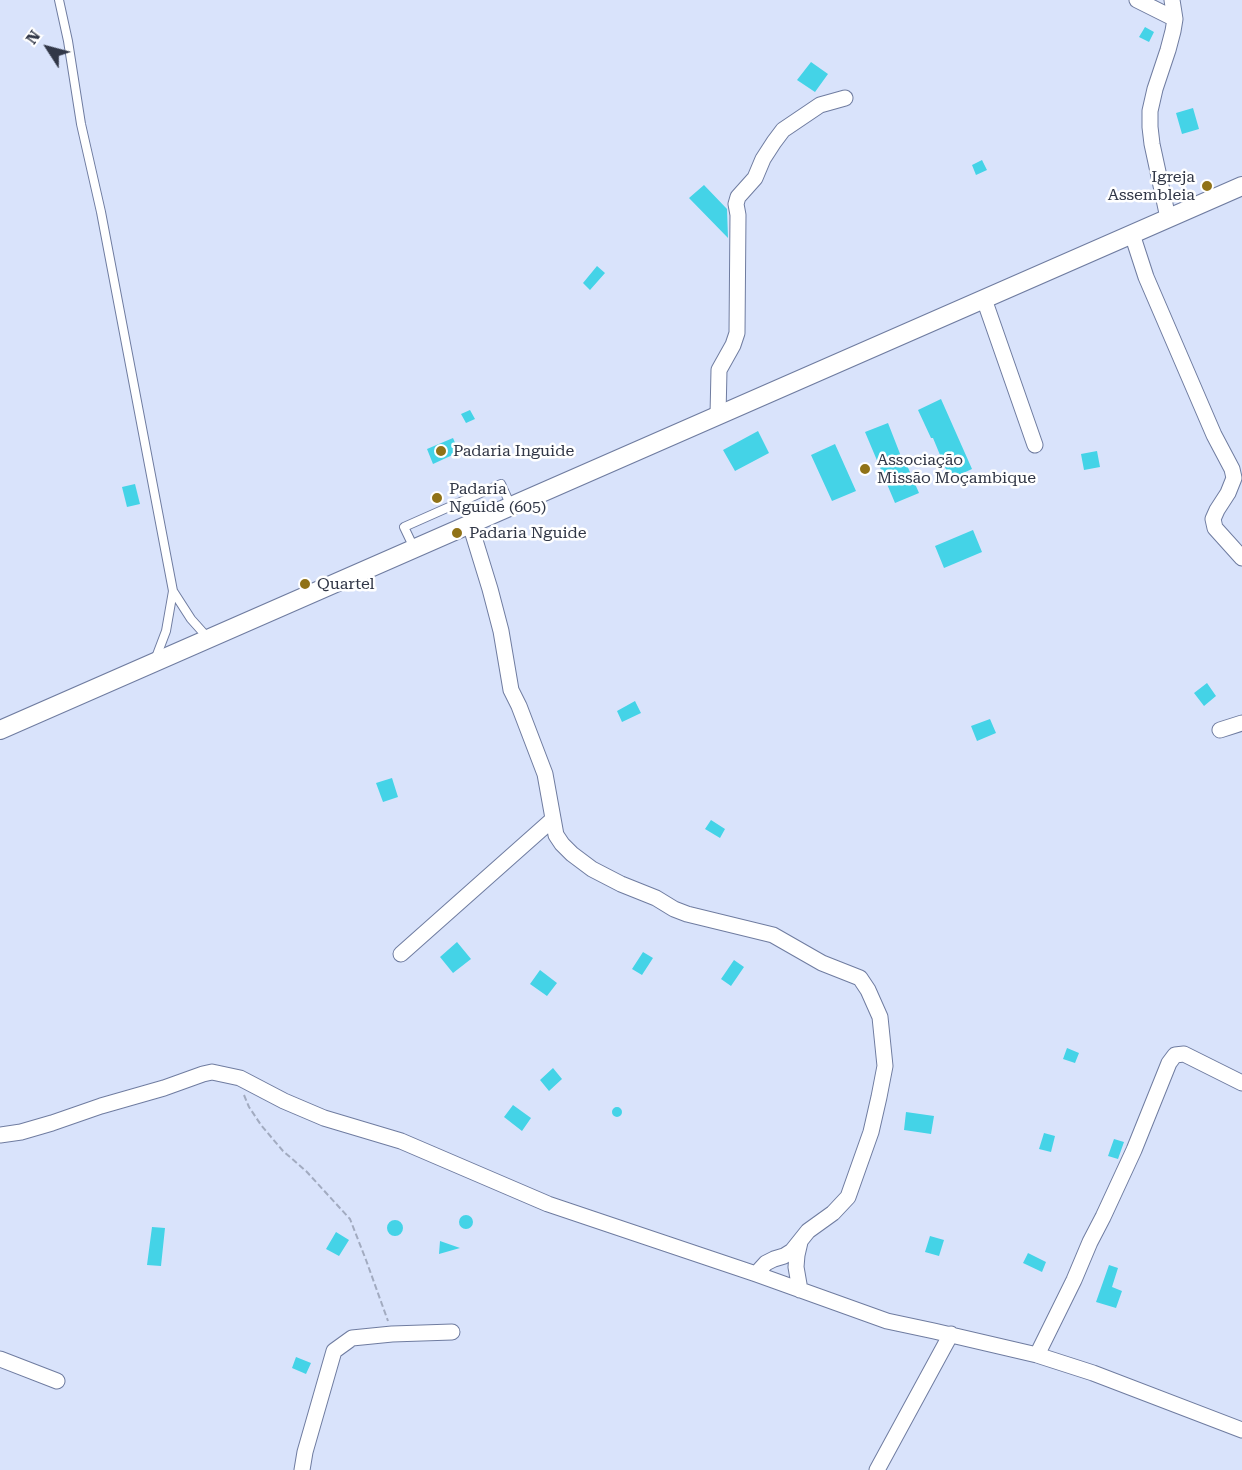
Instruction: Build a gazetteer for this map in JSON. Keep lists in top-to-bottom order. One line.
{"places":["Igreja Assembleia","Padaria Inguide","Associação Missão Moçambique","Padaria Nguide (605)","Padaria Nguide","Quartel"],"north":"top left"}
